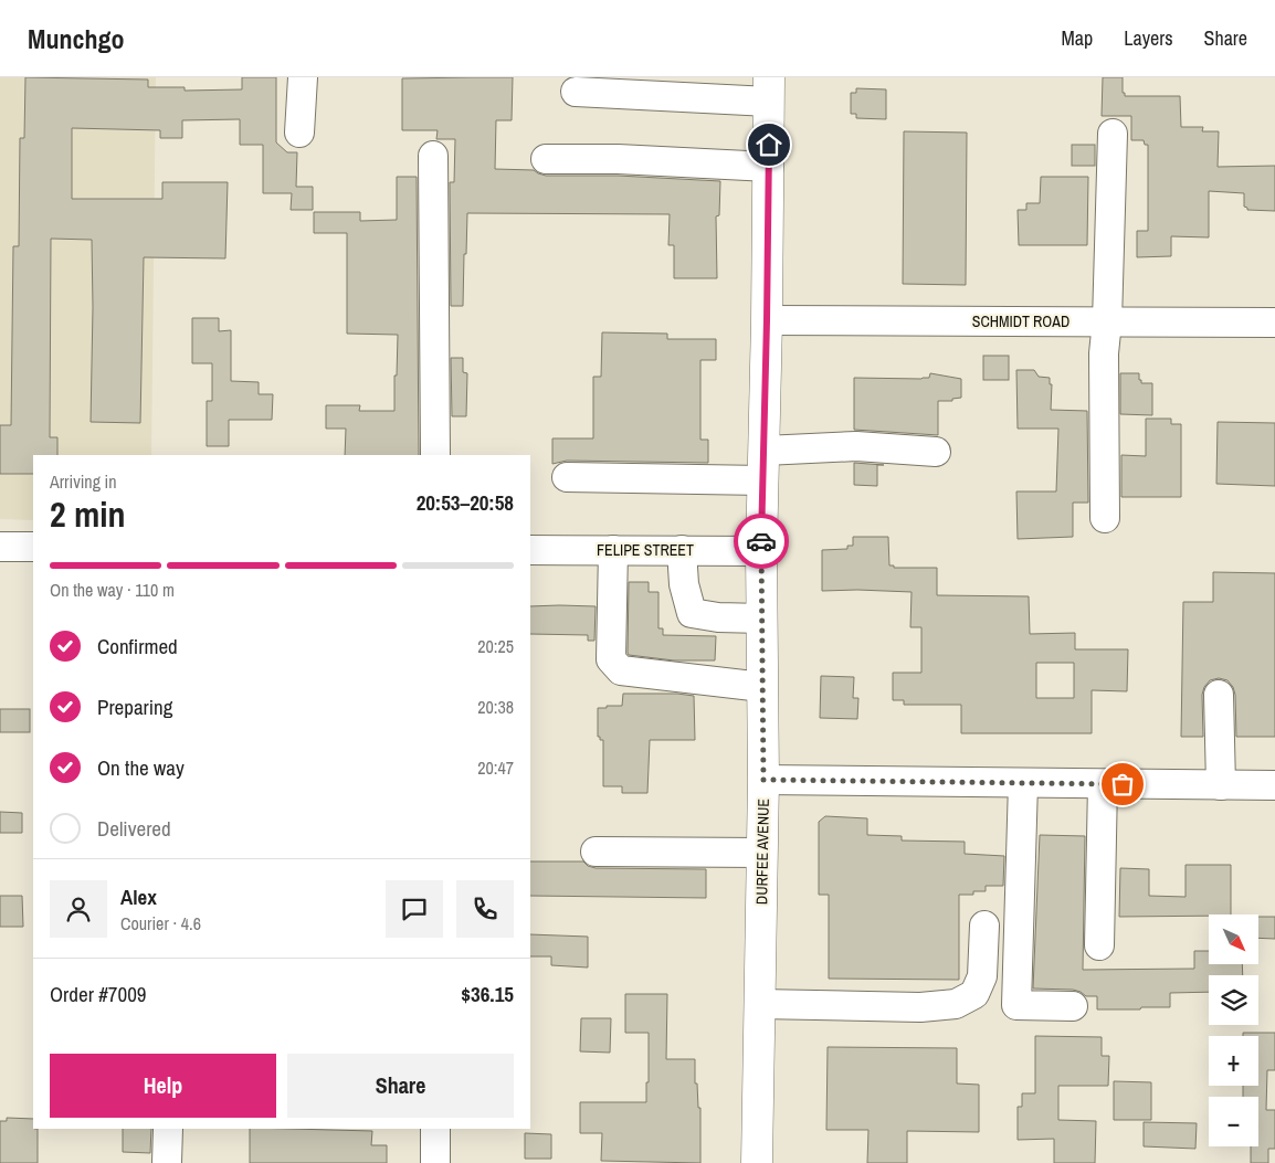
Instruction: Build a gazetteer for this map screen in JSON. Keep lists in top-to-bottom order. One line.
{"streets":{"main road":["DURFEE AVENUE"],"street":["SCHMIDT ROAD","FELIPE STREET"]},"crossings":[["SCHMIDT ROAD","DURFEE AVENUE"],["FELIPE STREET","DURFEE AVENUE"]],"north":"bottom right","page":{"header":"Munchgo","nav":["Map","Layers","Share"],"heading":["2 min","Arriving in","20:53–20:58"],"panel":["Alex","Courier · 4.6","Order #7009","$36.15"],"bar":"On the way · 110 m","list":[["Confirmed","20:25"],["Preparing","20:38"],["On the way","20:47"],"Delivered"],"map_buttons":["+","−"],"buttons":["Help","Share"]}}
